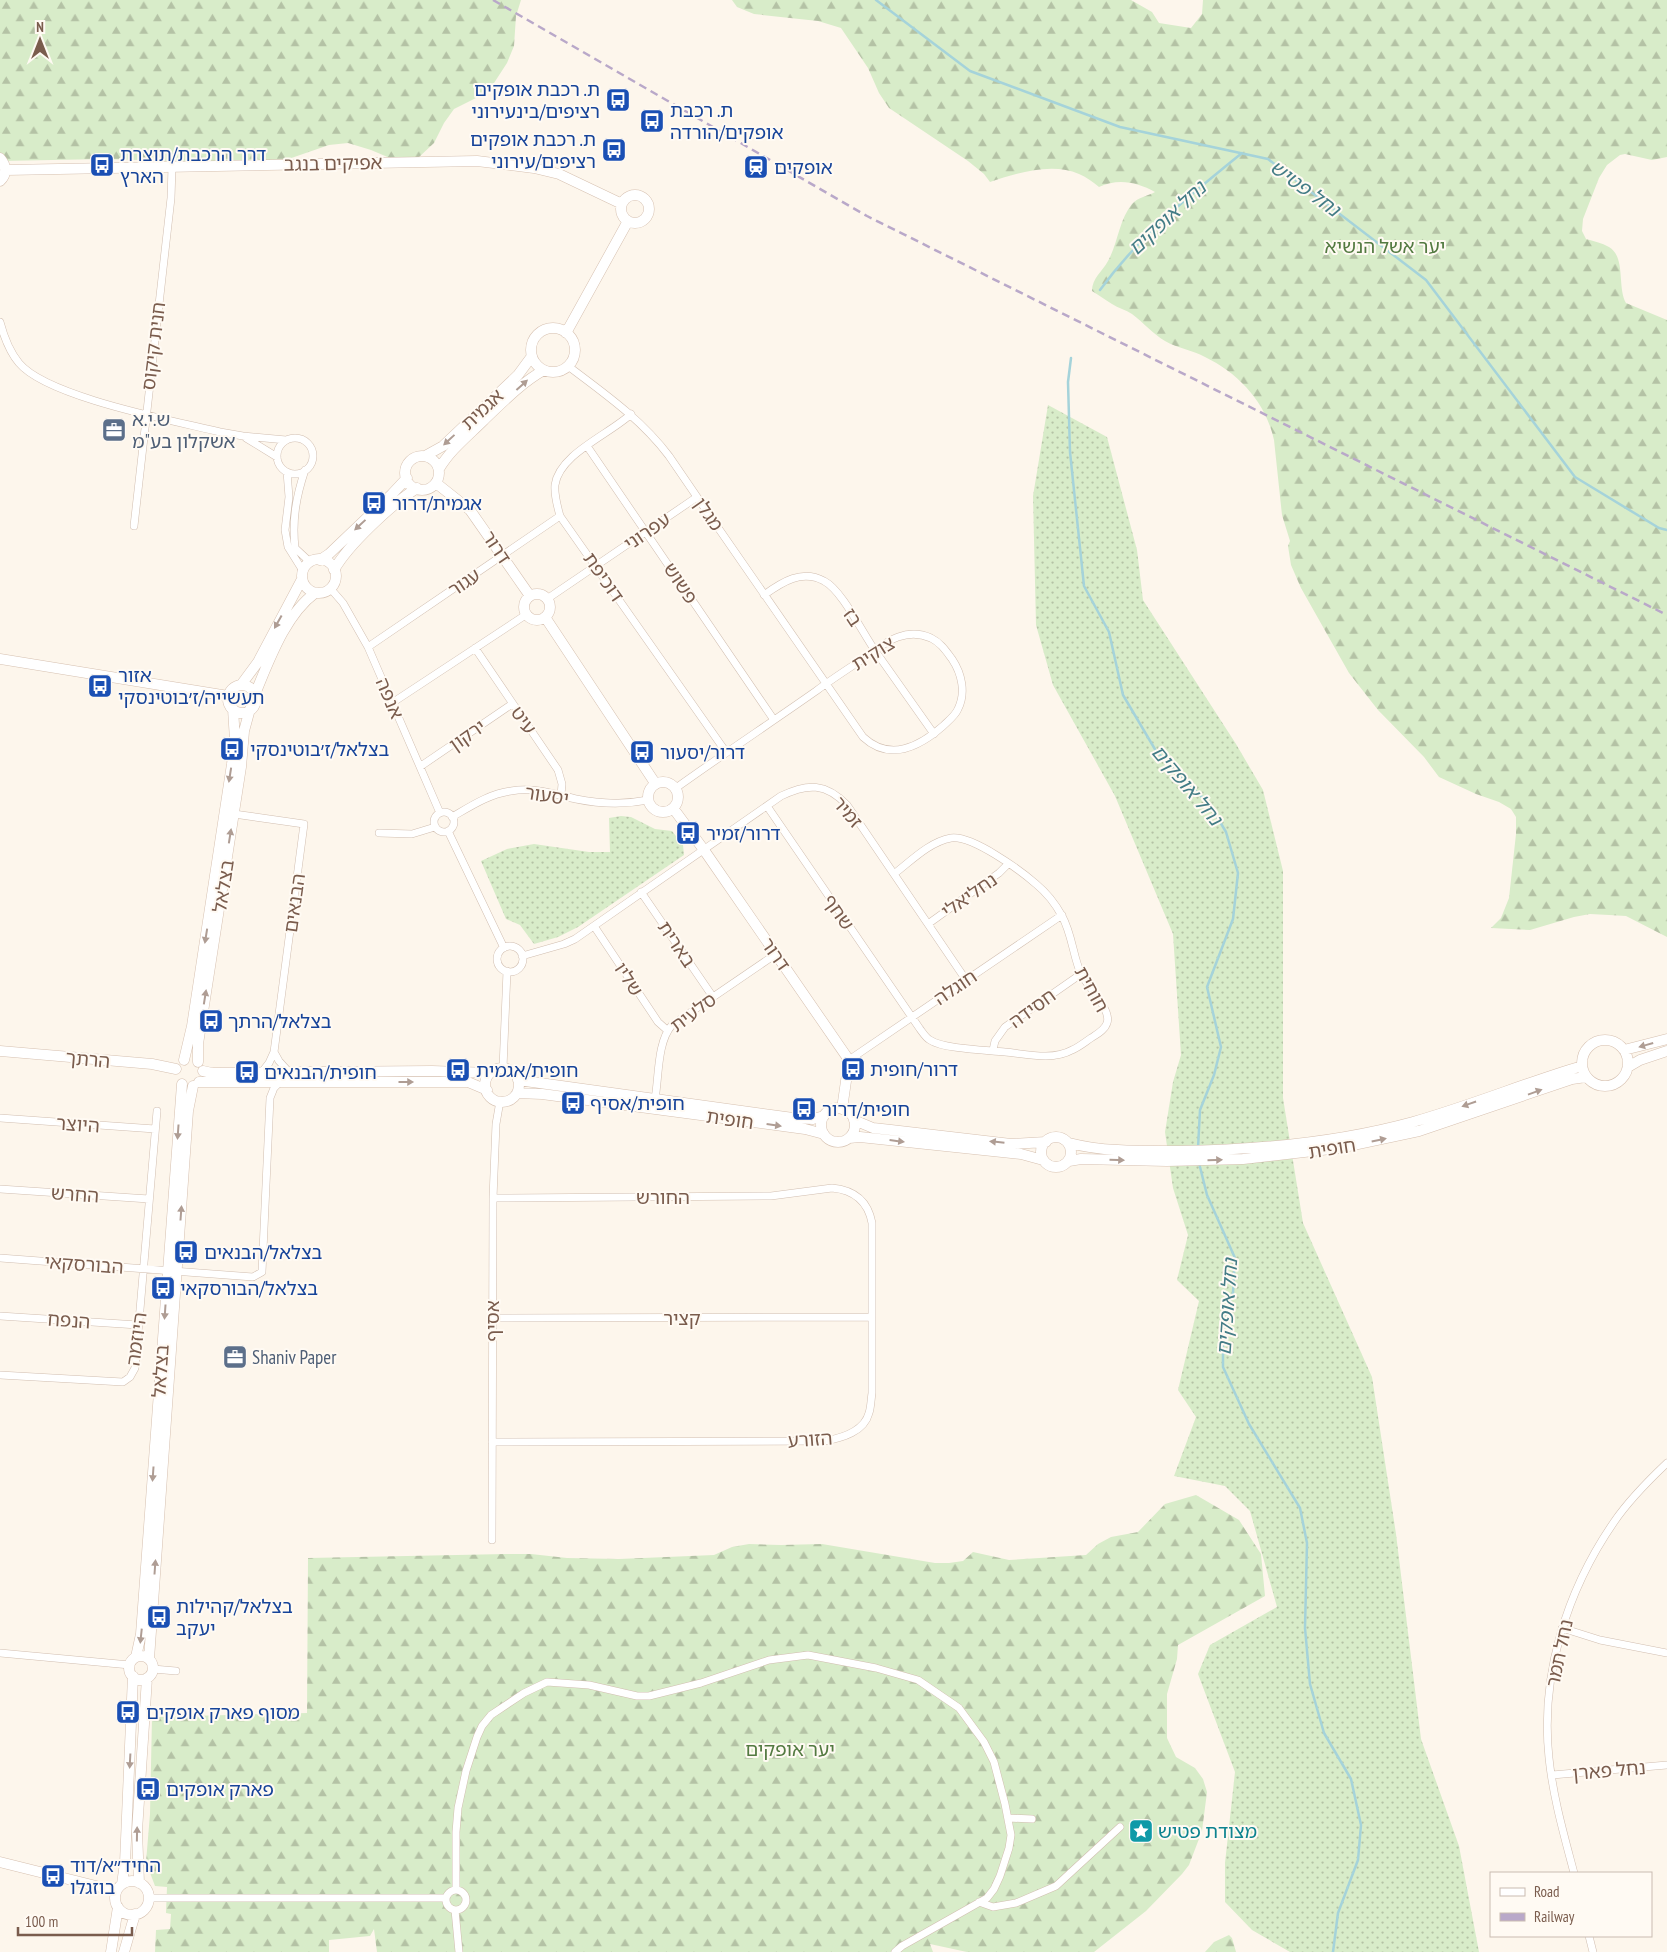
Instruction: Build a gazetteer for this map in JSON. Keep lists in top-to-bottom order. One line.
{"streets":{"street":["אפיקים בנגב","חנית קיקוס","אגמית","מגלן","עפרוני","דרור","דוכיפת","עגור","פשוש","בז","צוקית","אנפה","עיט","ירקון","יסעור","זמיר","בצלאל","נחליאלי","הבנאים","שחף","בארית","שליו","חוגלה","חוחית","חסידה","סלעית","הרתך","חופית","היוצר","החרש","החורש","הבורסקאי","קציר","הנפח","אסיף","היוזמה","הזורע","נחל תמר","נחל פארן"]},"crossings":[["אפיקים בנגב","חנית קיקוס"],["אגמית","מגלן"],["אגמית","דרור"],["מגלן","עפרוני"],["מגלן","דוכיפת"],["מגלן","בז"],["מגלן","צוקית"],["עפרוני","דרור"],["עפרוני","דוכיפת"],["עפרוני","פשוש"],["דרור","עגור"],["דרור","יסעור"],["דרור","זמיר"],["דרור","חוגלה"],["דרור","סלעית"],["דוכיפת","עגור"],["דוכיפת","פשוש"],["עגור","אנפה"],["בז","צוקית"],["אנפה","ירקון"],["אנפה","יסעור"],["עיט","ירקון"],["עיט","יסעור"],["זמיר","נחליאלי"],["זמיר","שחף"],["זמיר","בארית"],["זמיר","שליו"],["זמיר","חוגלה"],["זמיר","חוחית"],["בצלאל","הבנאים"],["בצלאל","הרתך"],["בצלאל","הבורסקאי"],["נחליאלי","חוחית"],["שחף","חוגלה"],["שחף","חוחית"],["בארית","סלעית"],["שליו","סלעית"],["חוגלה","חוחית"],["חוחית","חסידה"],["סלעית","חופית"],["חופית","אסיף"],["היוצר","היוזמה"],["החרש","היוזמה"],["החורש","אסיף"],["החורש","הזורע"],["הבורסקאי","היוזמה"],["קציר","אסיף"],["קציר","הזורע"],["הנפח","היוזמה"],["אסיף","הזורע"],["נחל תמר","נחל פארן"]],"water":["נחל פטיש","נחל אופקים"],"parks":["יער אשל הנשיא","יער אופקים"],"places":{"bus stop":["ת. רכבת אופקים רציפים/בינעירוני","ת. רכבת אופקים/הורדה","ת. רכבת אופקים רציפים/עירוני","דרך הרכבת/תוצרת הארץ","אגמית/דרור","אזור תעשייה/ז׳בוטינסקי","בצלאל/ז׳בוטינסקי","דרור/יסעור","דרור/זמיר","בצלאל/הרתך","דרור/חופית","חופית/אגמית","חופית/הבנאים","חופית/אסיף","חופית/דרור","בצלאל/הבנאים","בצלאל/הבורסקאי","בצלאל/קהילות יעקב","מסוף פארק אופקים","פארק אופקים","החיד״א/דוד בוזגלו"],"station":["אופקים"],"office":["ש.י.א אשקלון בע\"מ","Shaniv Paper"],"place":["מצודת פטיש"]},"legend":["Road","Railway"],"scale_bar":"100 m","north":"top"}
